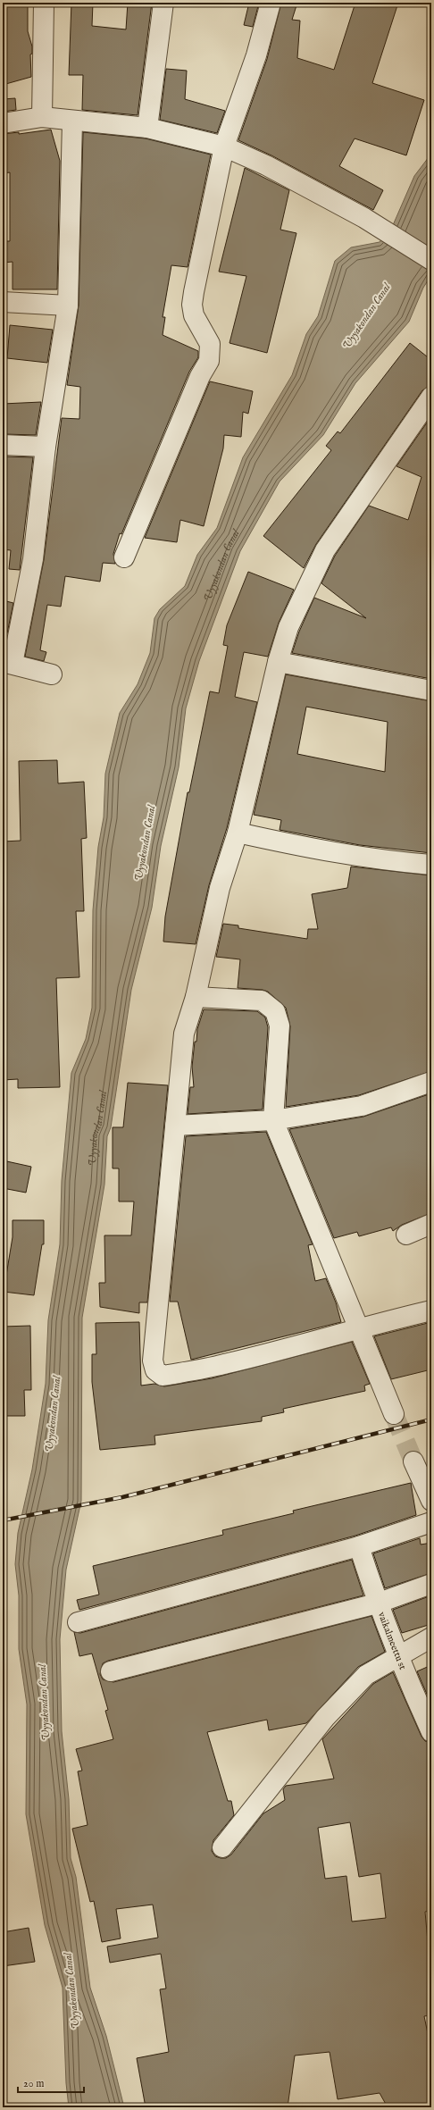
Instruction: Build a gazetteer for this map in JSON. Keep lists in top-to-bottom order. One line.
{"streets":{"street":["vaikalmeettu st"]},"water":["Uyyakondan Canal"],"scale_bar":"20 m"}
